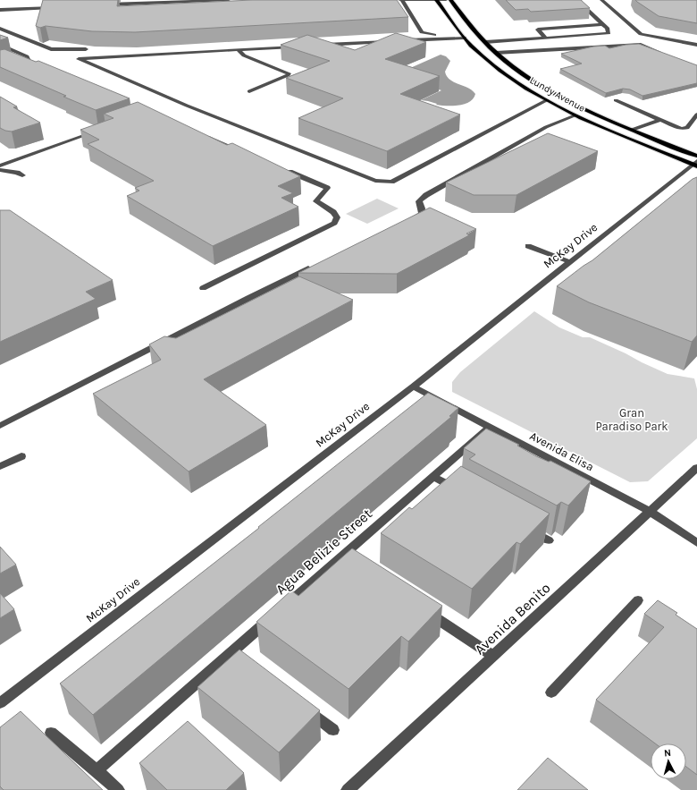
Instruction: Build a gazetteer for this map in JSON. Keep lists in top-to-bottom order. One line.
{"streets":{"main road":["Lundy Avenue"],"street":["McKay Drive","Avenida Elisa","Agua Belizie Street","Avenida Benito"]},"crossings":[["Lundy Avenue","McKay Drive"],["McKay Drive","Avenida Elisa"],["Avenida Elisa","Agua Belizie Street"],["Avenida Elisa","Avenida Benito"]],"parks":["Gran Paradiso Park"],"north":"top"}
